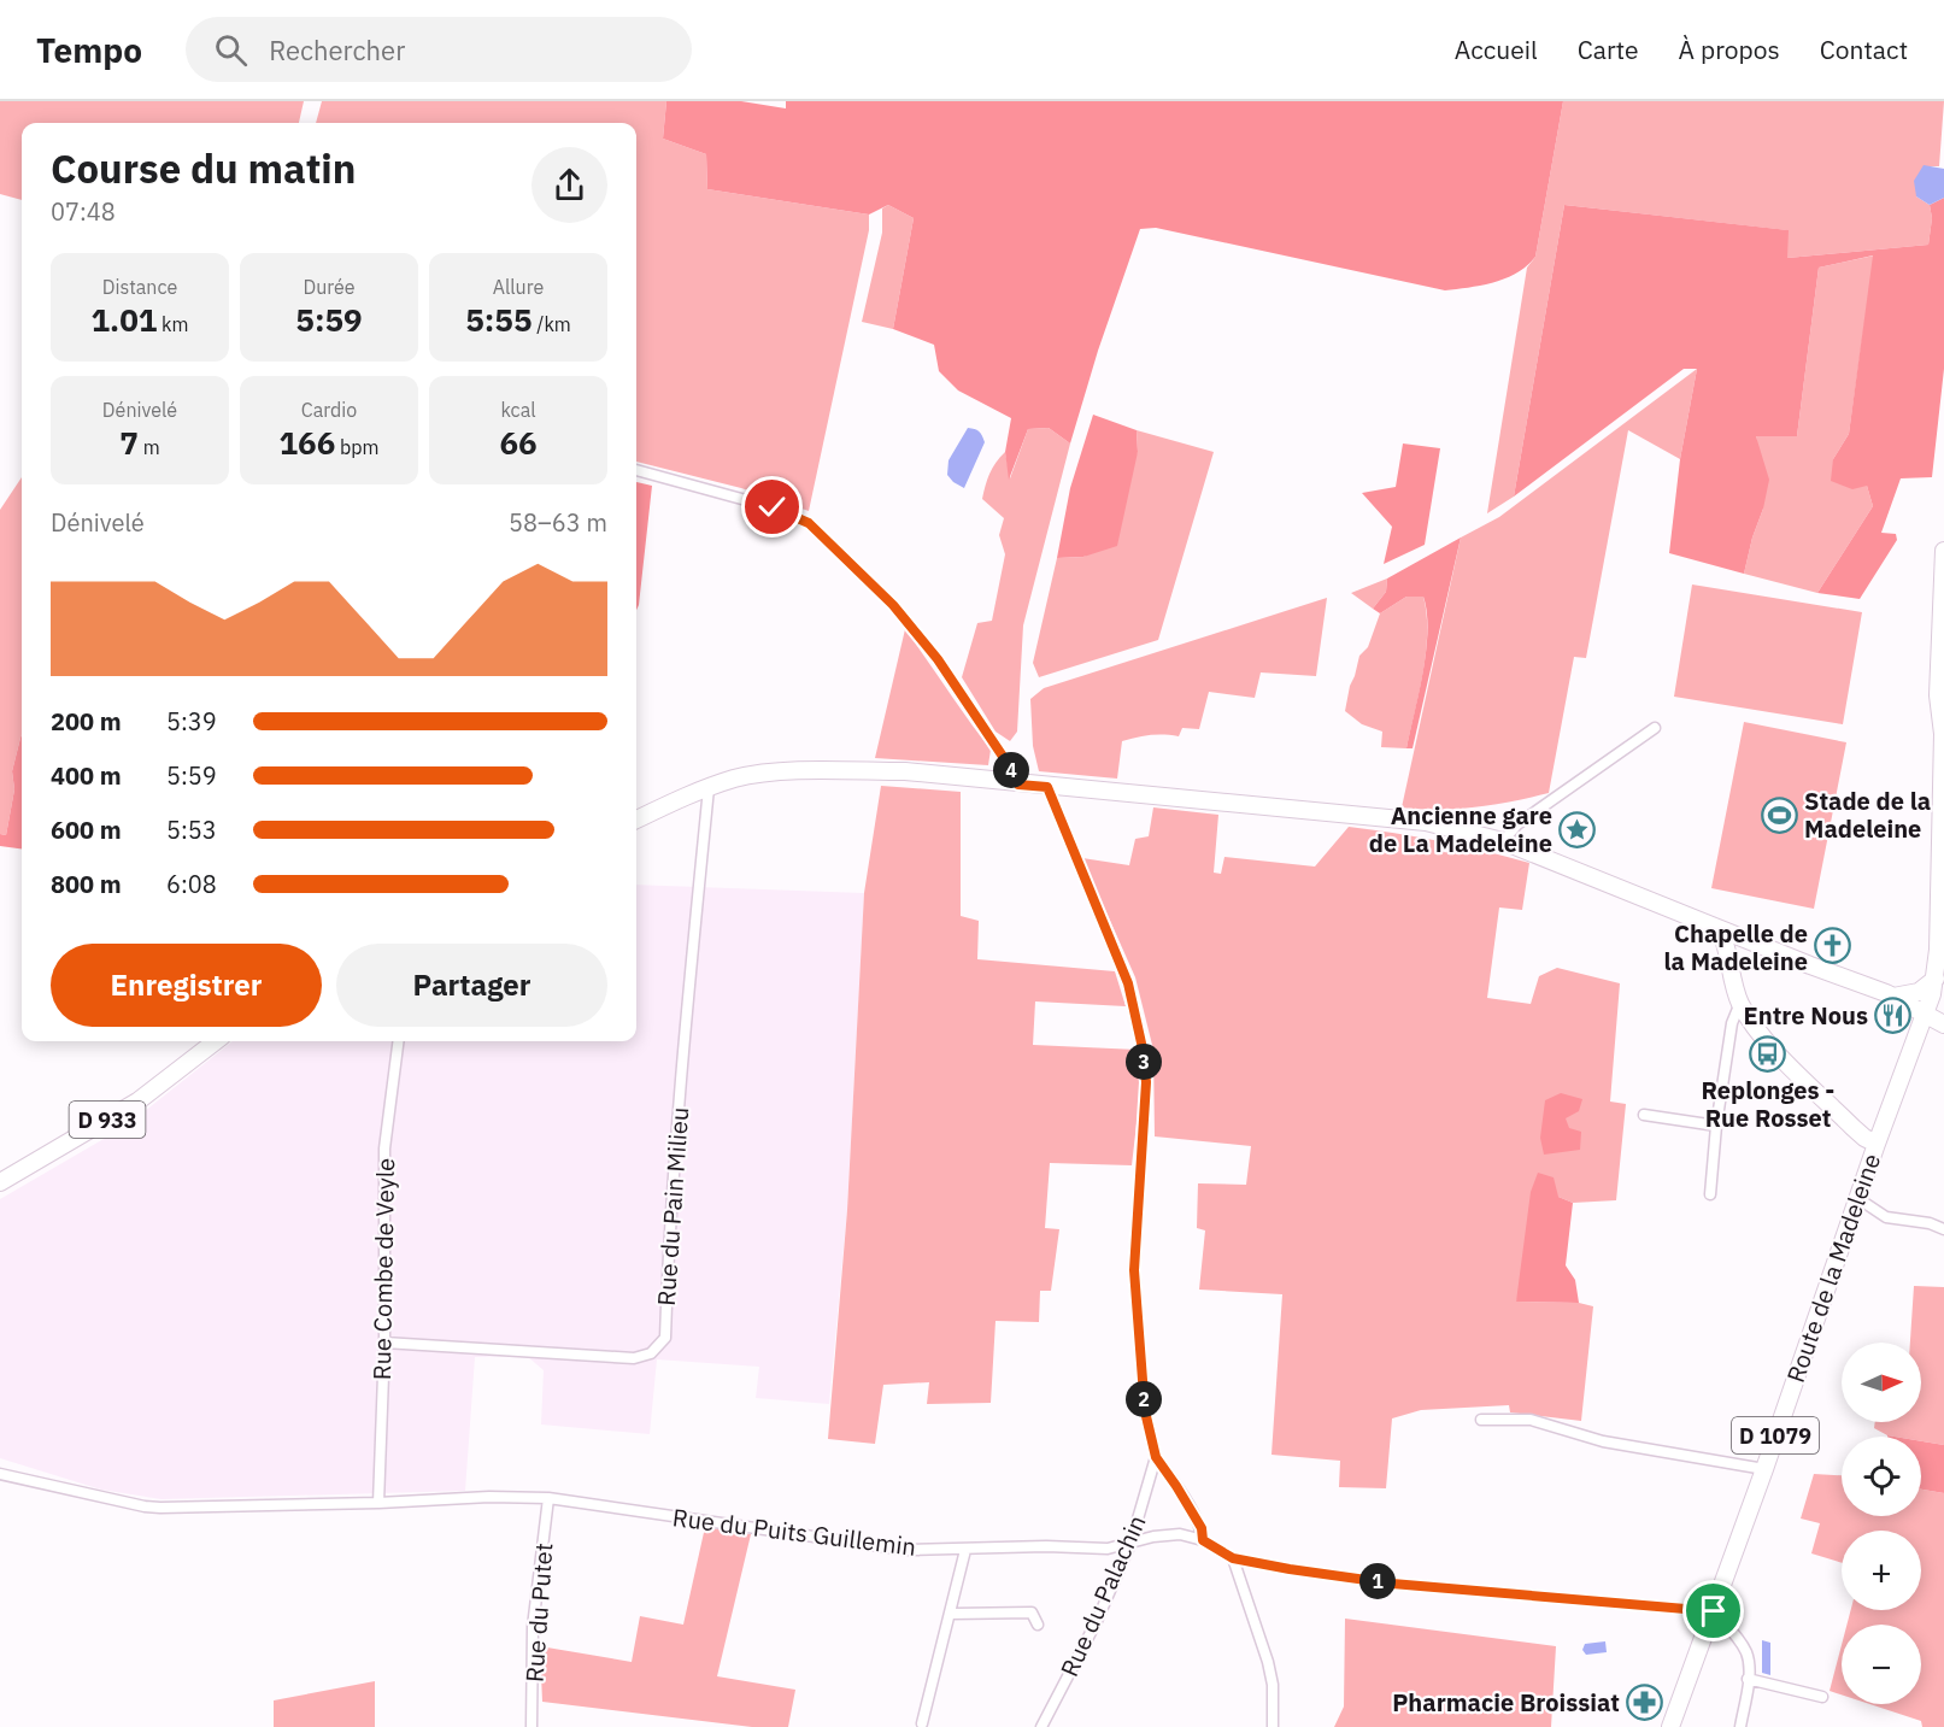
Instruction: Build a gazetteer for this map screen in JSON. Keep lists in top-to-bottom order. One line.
{"streets":{"main road":["D 933","Route de la Madeleine","D 1079"],"street":["Rue du Pain Milieu","Rue Combe de Veyle","Rue du Puits Guillemin","Rue du Palachin","Rue du Putet"]},"crossings":[["Rue du Pain Milieu","Rue Combe de Veyle"],["Route de la Madeleine","D 1079"],["Route de la Madeleine","Rue du Puits Guillemin"],["Rue Combe de Veyle","Rue du Puits Guillemin"],["Rue du Puits Guillemin","Rue du Palachin"],["Rue du Puits Guillemin","Rue du Putet"]],"places":{"sports":["Stade de la Madeleine"],"place":["Ancienne gare de La Madeleine"],"church":["Chapelle de la Madeleine"],"restaurant":["Entre Nous"],"bus stop":["Replonges - Rue Rosset"],"pharmacy":["Pharmacie Broissiat"]},"north":"right","page":{"header":"Tempo","search":"Rechercher","nav":["Accueil","Carte","À propos","Contact"],"heading":["Course du matin","07:48"],"stats":[["Distance","1.01 km"],["Durée","5:59"],["Allure","5:55 /km"],["Dénivelé","7 m"],["Cardio","166 bpm"],["kcal","66"]],"chart":["Dénivelé","58–63 m"],"list":[{"name":"200 m","note":"5:39"},{"name":"400 m","note":"5:59"},{"name":"600 m","note":"5:53"},{"name":"800 m","note":"6:08"}],"pins":["4","3","2","1"],"buttons":["Enregistrer","Partager"],"map_buttons":["+","−"]}}
